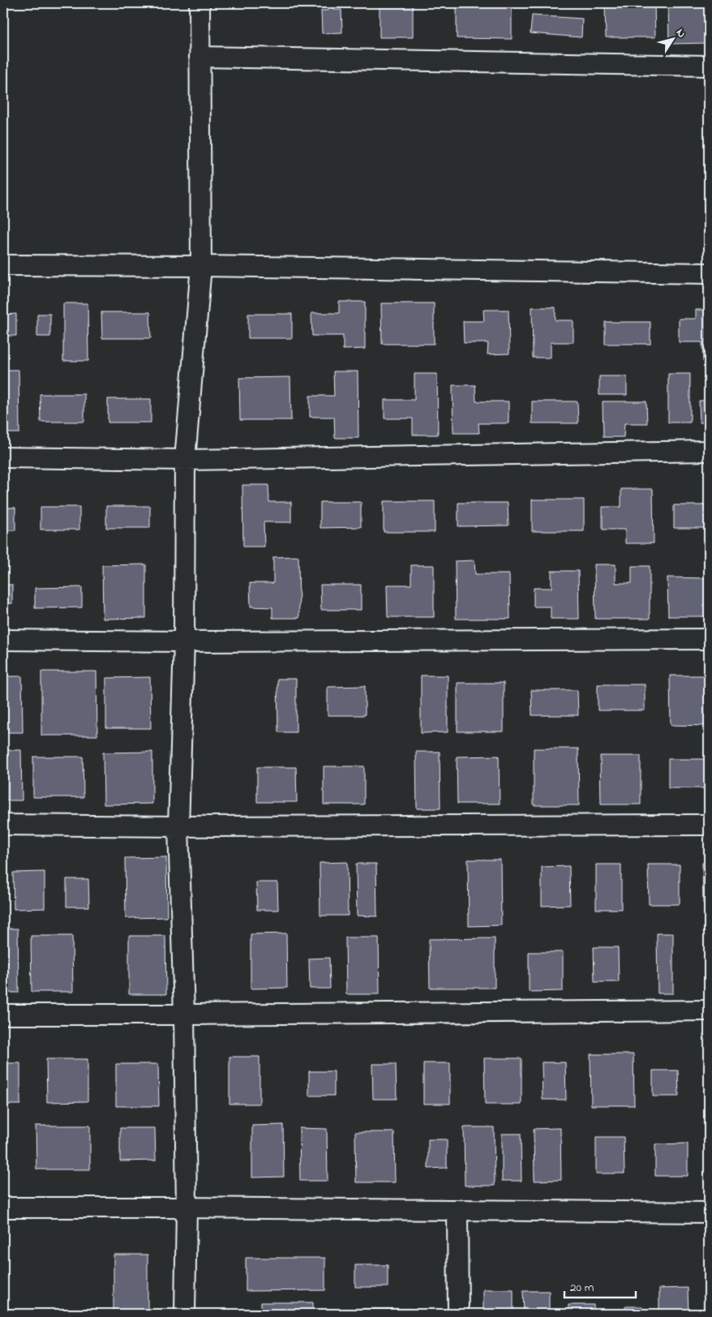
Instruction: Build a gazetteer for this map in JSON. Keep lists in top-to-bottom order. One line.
{"scale_bar":"20 m","north":"top right"}
